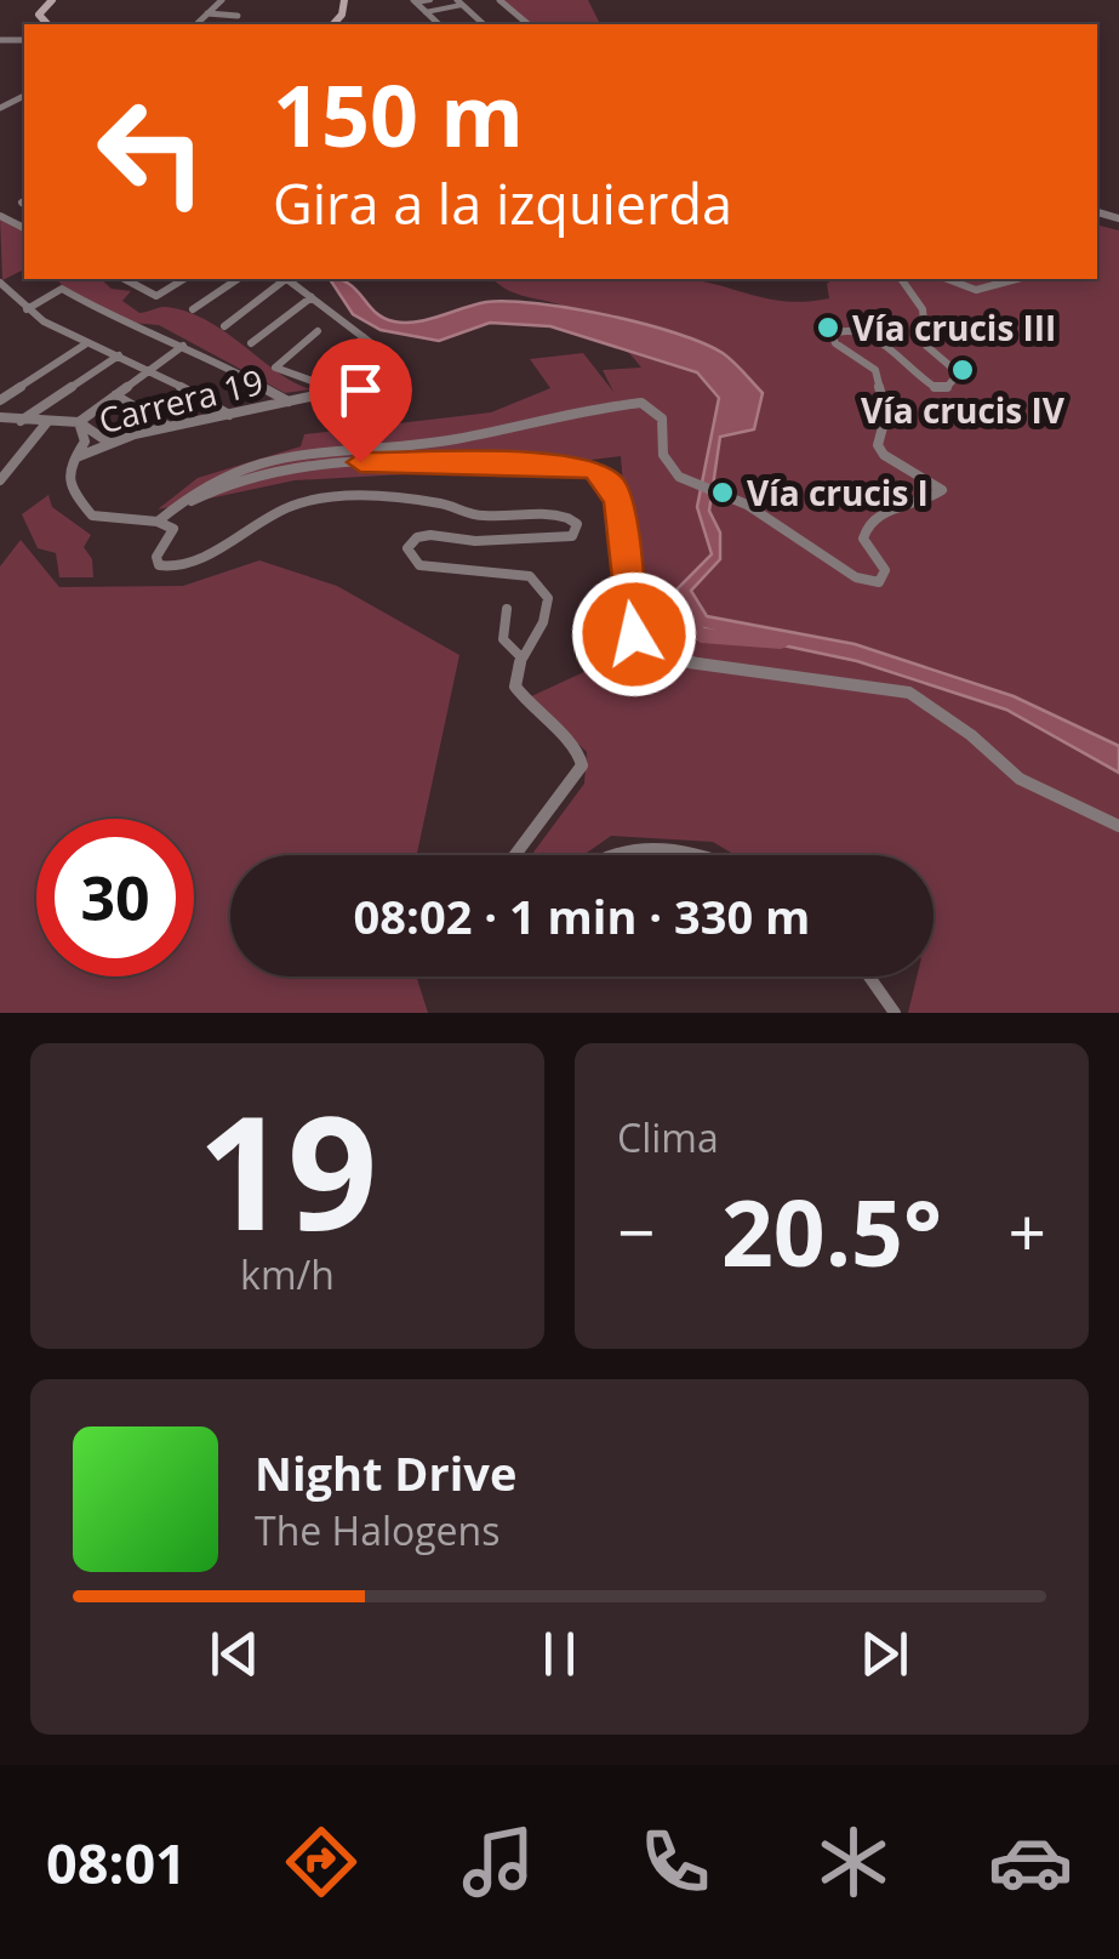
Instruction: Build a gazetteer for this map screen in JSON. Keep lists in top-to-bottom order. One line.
{"streets":{"street":["Carrera 19"]},"places":["Vía crucis III","Vía crucis IV","Vía crucis I"],"page":{"turn":["150 m","Gira a la izquierda"],"limit":"30","trip":"08:02 · 1 min · 330 m","tile":[["19","km/h"],"Clima"],"heat":["−","20.5°","+"],"song":["Night Drive","The Halogens"],"tabs":"08:01"}}
